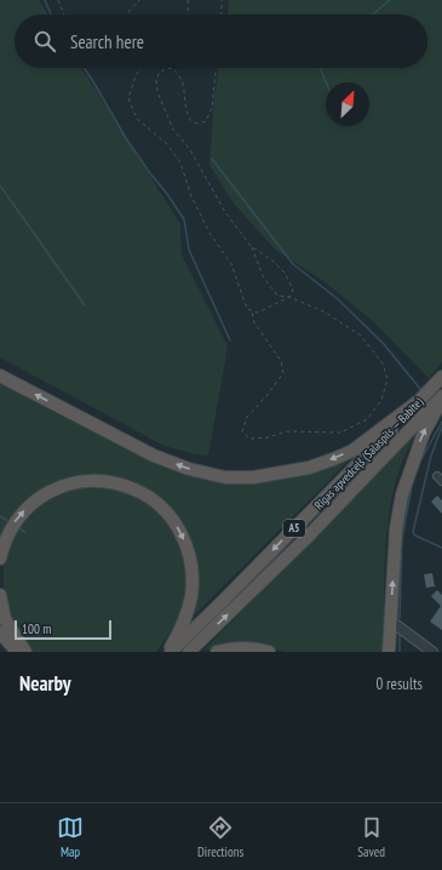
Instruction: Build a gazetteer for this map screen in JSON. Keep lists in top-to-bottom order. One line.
{"streets":{"highway":["Rīgas apvedceļš (Salaspils — Babīte)","A5"]},"scale_bar":"100 m","north":"top right","page":{"search":"Search here","scale":"100 m","heading":["Nearby","0 results"],"nav":["Map","Directions","Saved"]}}
